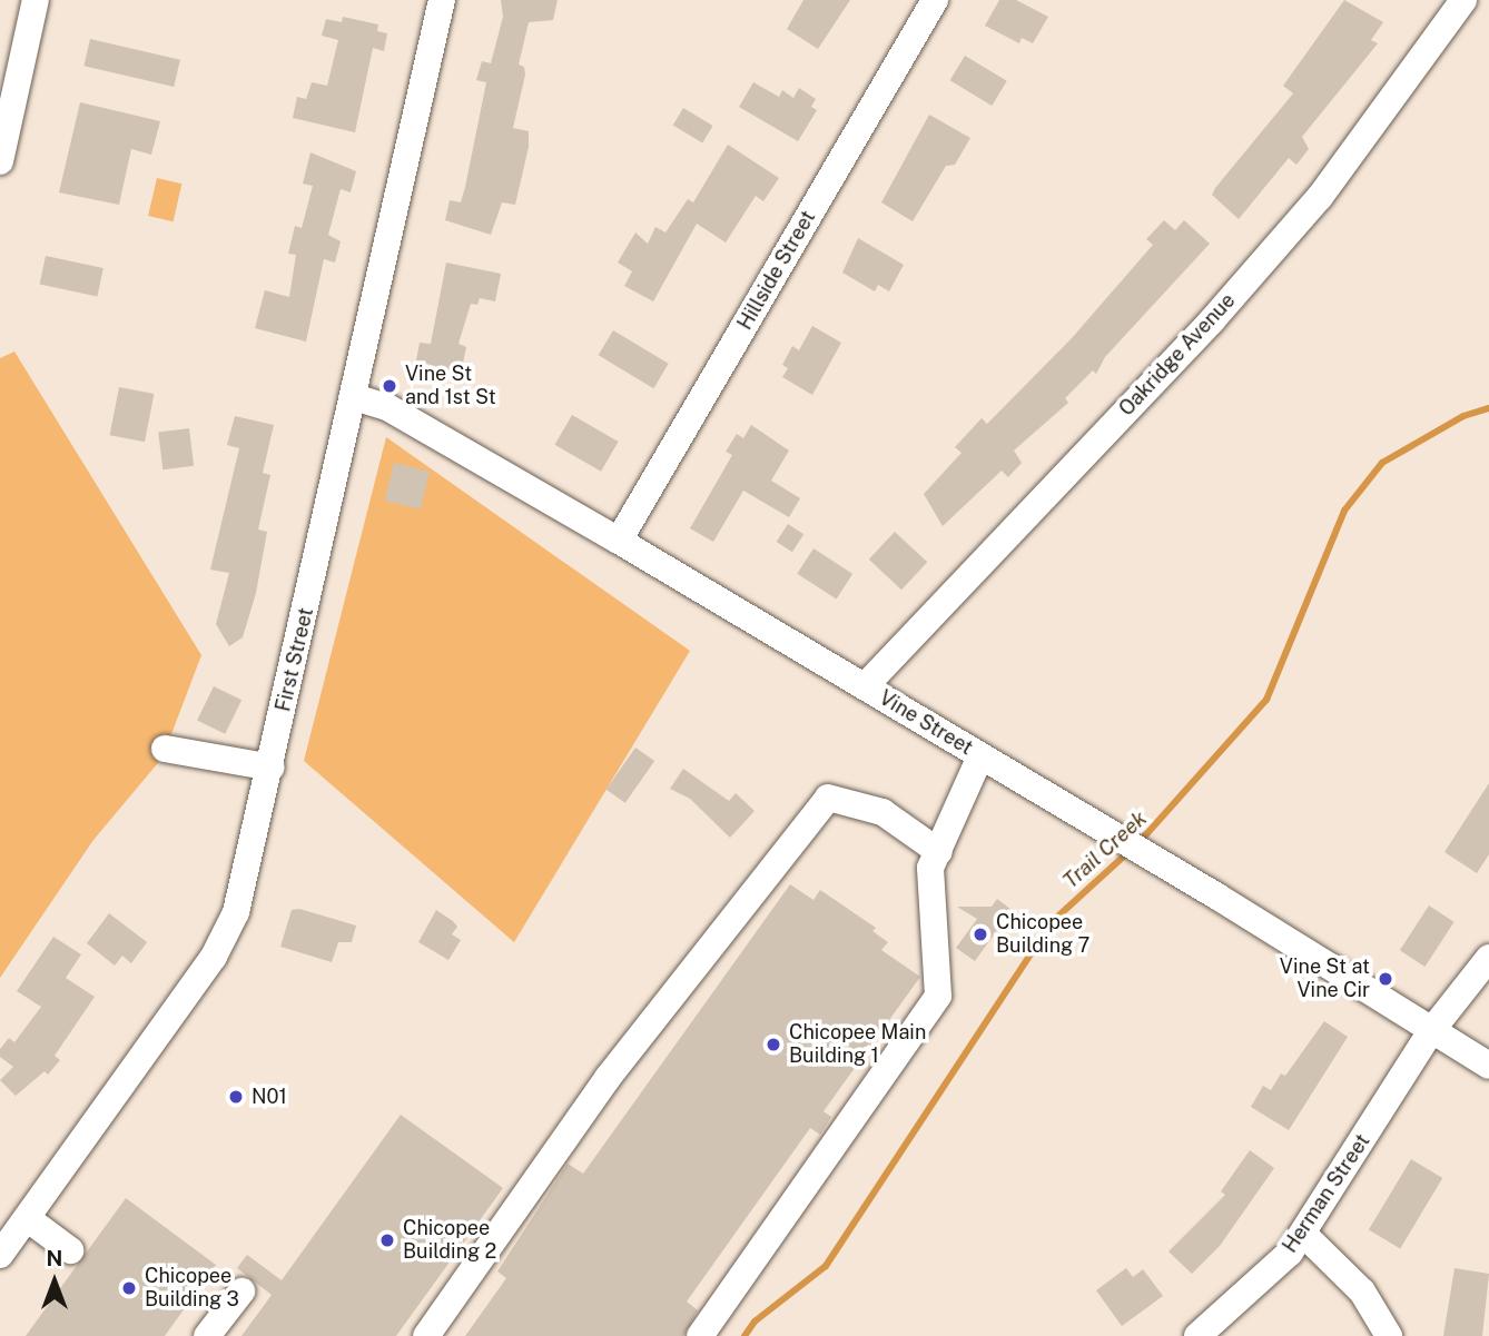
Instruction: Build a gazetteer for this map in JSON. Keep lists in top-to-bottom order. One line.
{"streets":{"street":["Hillside Street","Oakridge Avenue","First Street","Vine Street","Herman Street"]},"crossings":[["Hillside Street","Vine Street"],["Oakridge Avenue","Vine Street"],["First Street","Vine Street"],["Vine Street","Herman Street"]],"water":["Trail Creek"],"places":["Vine St and 1st St","Chicopee Building 7","Vine St at Vine Cir","Chicopee Main Building 1","N01","Chicopee Building 2","Chicopee Building 3"],"north":"top"}
